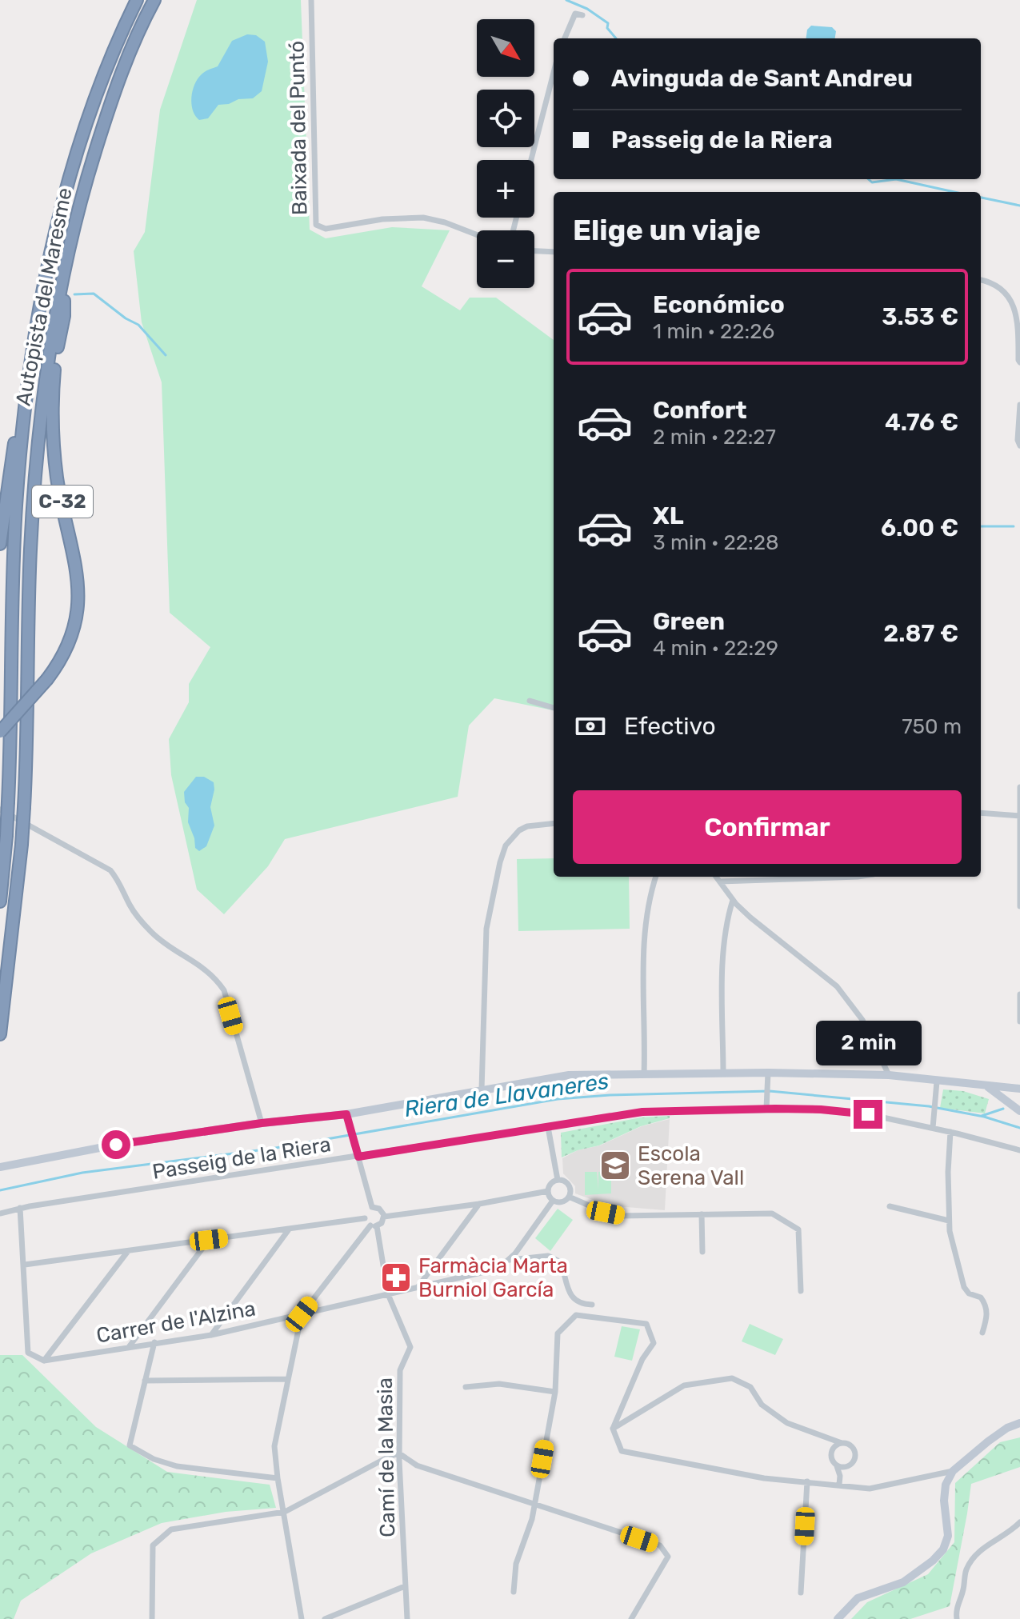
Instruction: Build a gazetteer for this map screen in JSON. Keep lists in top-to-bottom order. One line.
{"streets":{"highway":["Autopista del Maresme","C-32"],"street":["Baixada del Puntó","Passeig de la Riera","Carrer de l'Alzina","Camí de la Masia"]},"crossings":[["Autopista del Maresme","C-32"],["Carrer de l'Alzina","Camí de la Masia"]],"water":["Riera de Llavaneres"],"places":{"school or university":["Escola Serena Vall"],"pharmacy":["Farmàcia Marta Burniol García"]},"north":"bottom right","page":{"map_buttons":["+","−"],"banner":["Avinguda de Sant Andreu","Passeig de la Riera"],"heading":"Elige un viaje","list":[{"name":"Económico","note":"1 min · 22:26","value":"3.53 €"},{"name":"Confort","note":"2 min · 22:27","value":"4.76 €"},{"name":"XL","note":"3 min · 22:28","value":"6.00 €"},{"name":"Green","note":"4 min · 22:29","value":"2.87 €"}],"pay":["Efectivo","750 m"],"buttons":"Confirmar","bubble":"2 min"}}
